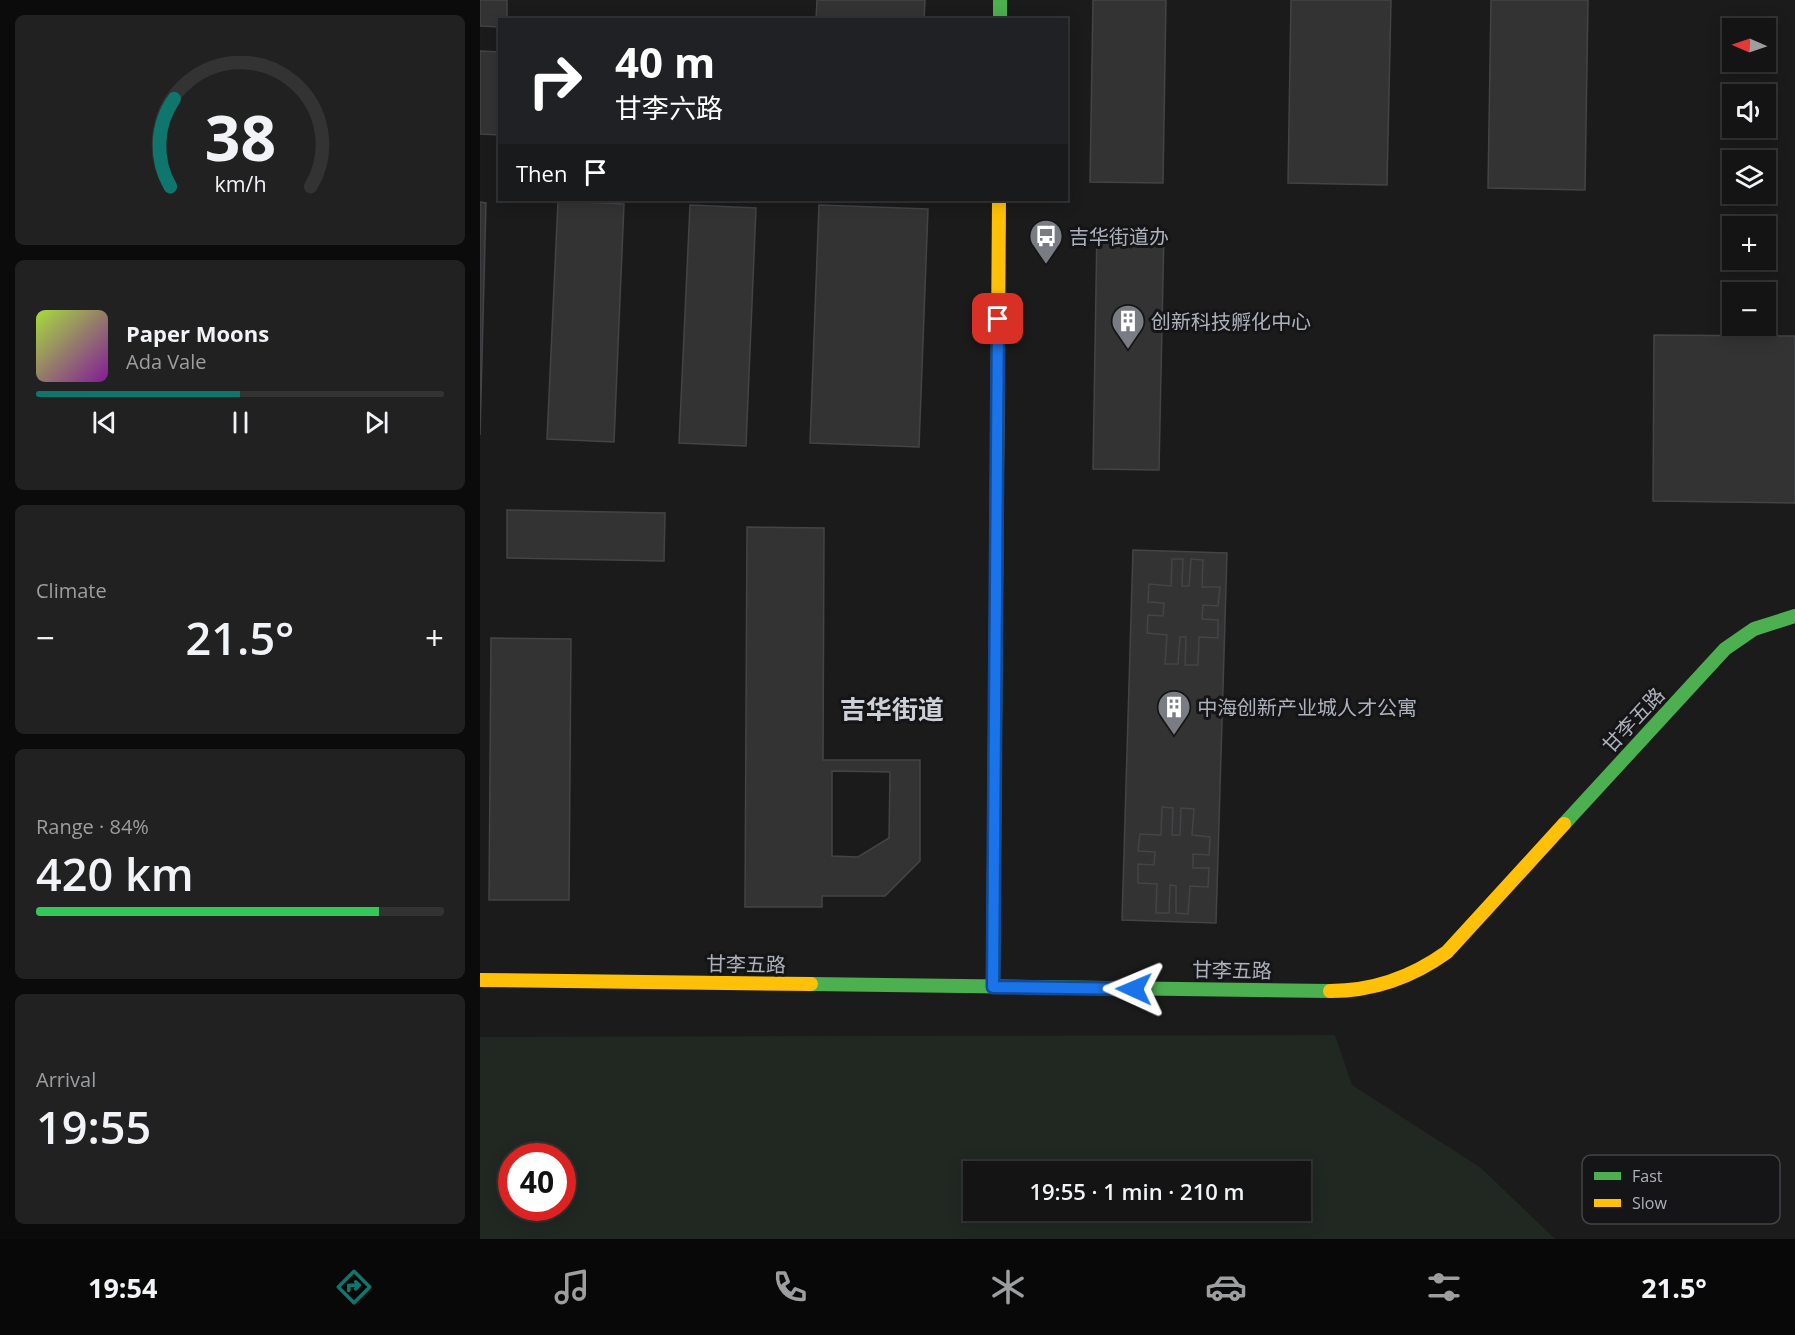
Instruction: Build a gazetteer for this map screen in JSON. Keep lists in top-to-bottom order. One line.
{"streets":{"street":["甘李五路"]},"districts":["吉华街道"],"places":{"bus stop":["吉华街道办"],"building":["创新科技孵化中心","中海创新产业城人才公寓"]},"legend":["Fast","Slow"],"north":"left","page":{"map_buttons":["+","−"],"turn":["40 m","甘李六路"],"then":"Then","song":["Paper Moons","Ada Vale"],"tile":["Climate",["Range · 84%","420 km"],["Arrival","19:55"]],"heat":["−","21.5°","+"],"limit":"40","trip":"19:55 · 1 min · 210 m","tabs":["19:54","21.5°"],"gauge":["38","km/h"]}}
